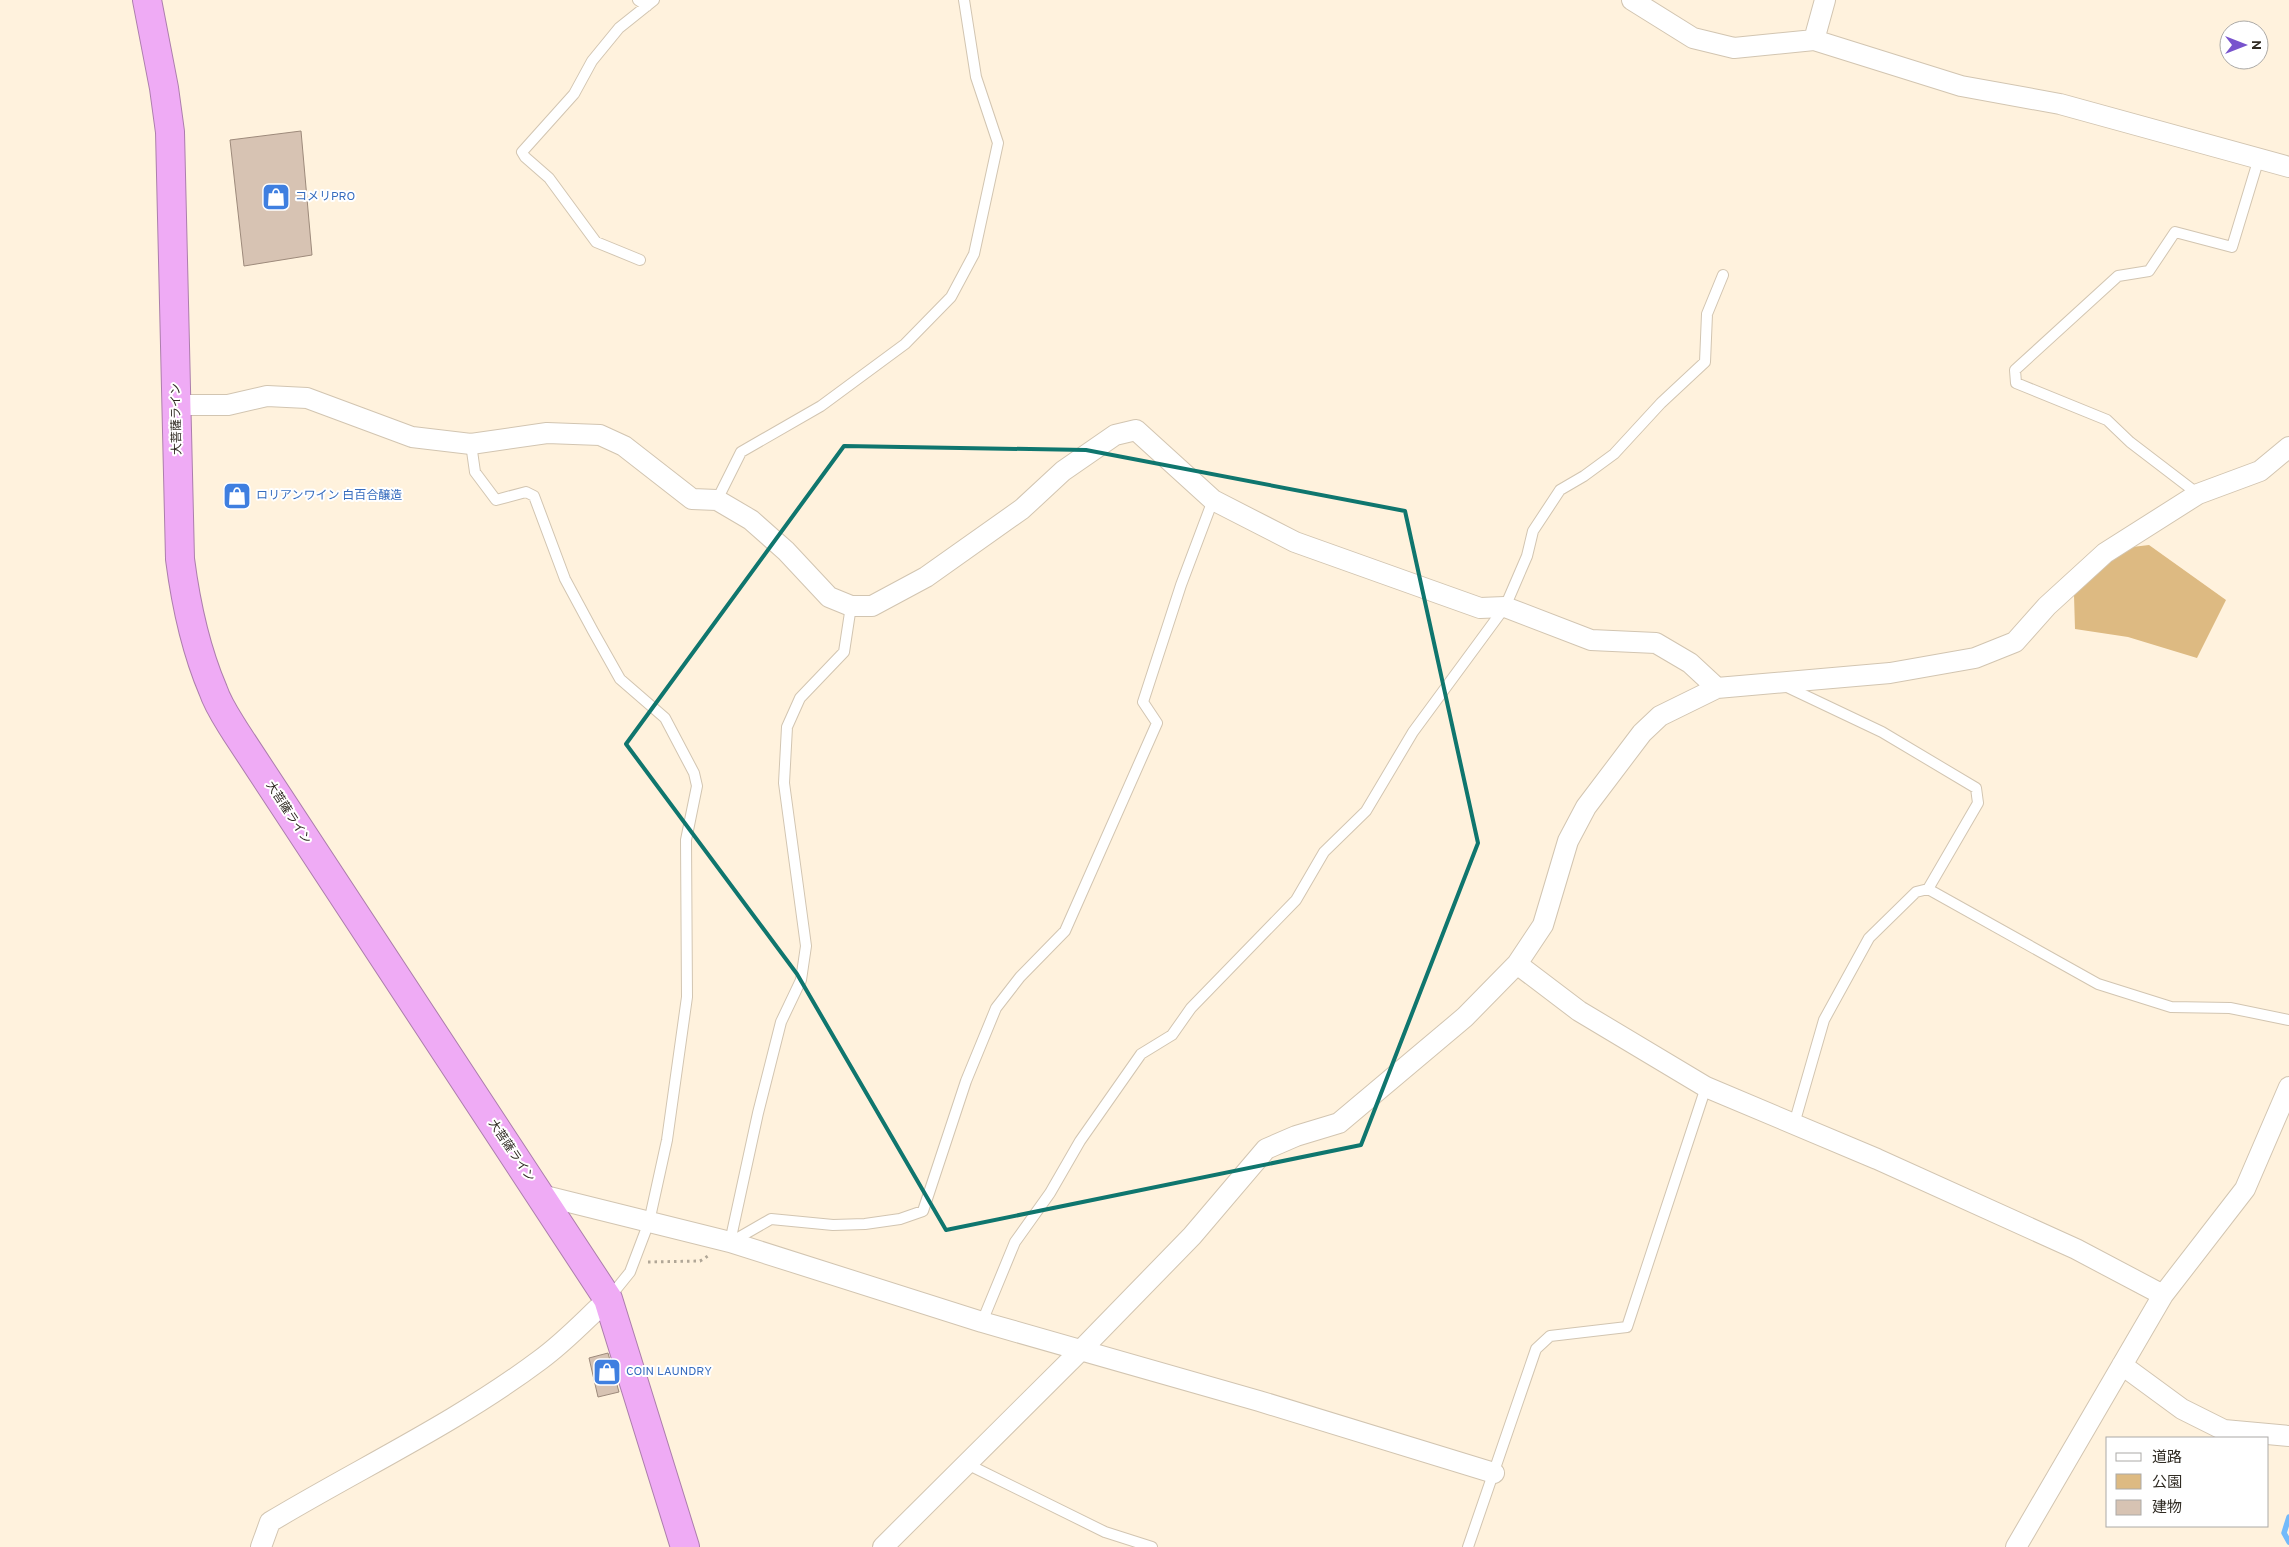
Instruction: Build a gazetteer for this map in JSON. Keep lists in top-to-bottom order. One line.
{"streets":{"highway":["大菩薩ライン"]},"places":{"shop":["コメリPRO","ロリアンワイン 白百合醸造","COIN LAUNDRY"]},"legend":["道路","公園","建物"],"north":"right"}
